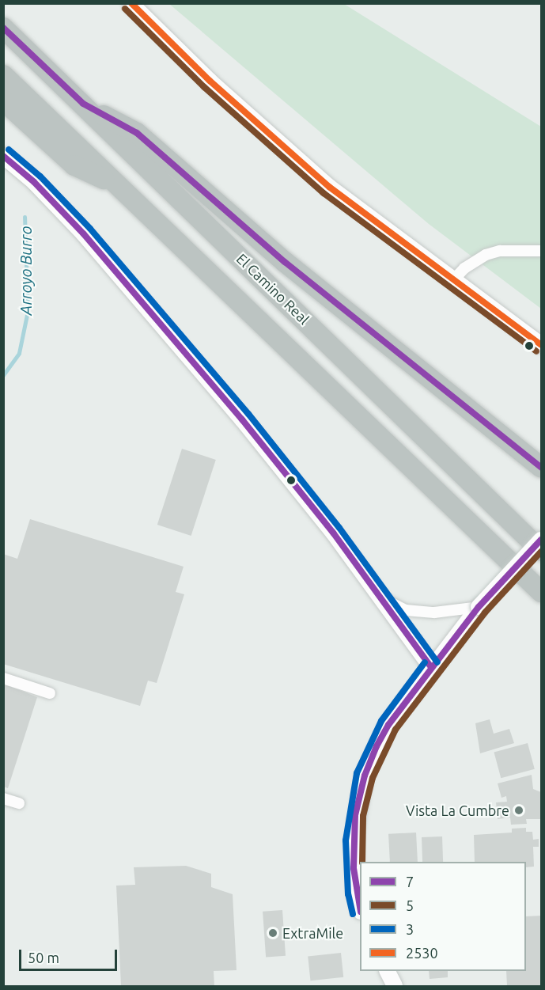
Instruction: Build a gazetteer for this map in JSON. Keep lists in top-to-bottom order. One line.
{"streets":{"highway":["El Camino Real"]},"water":["Arroyo Burro"],"places":["Vista La Cumbre","ExtraMile"],"lines":["transit line 2530","transit line 5","transit line 7","transit line 3"],"legend":["7","5","3","2530"],"scale_bar":"50 m"}
